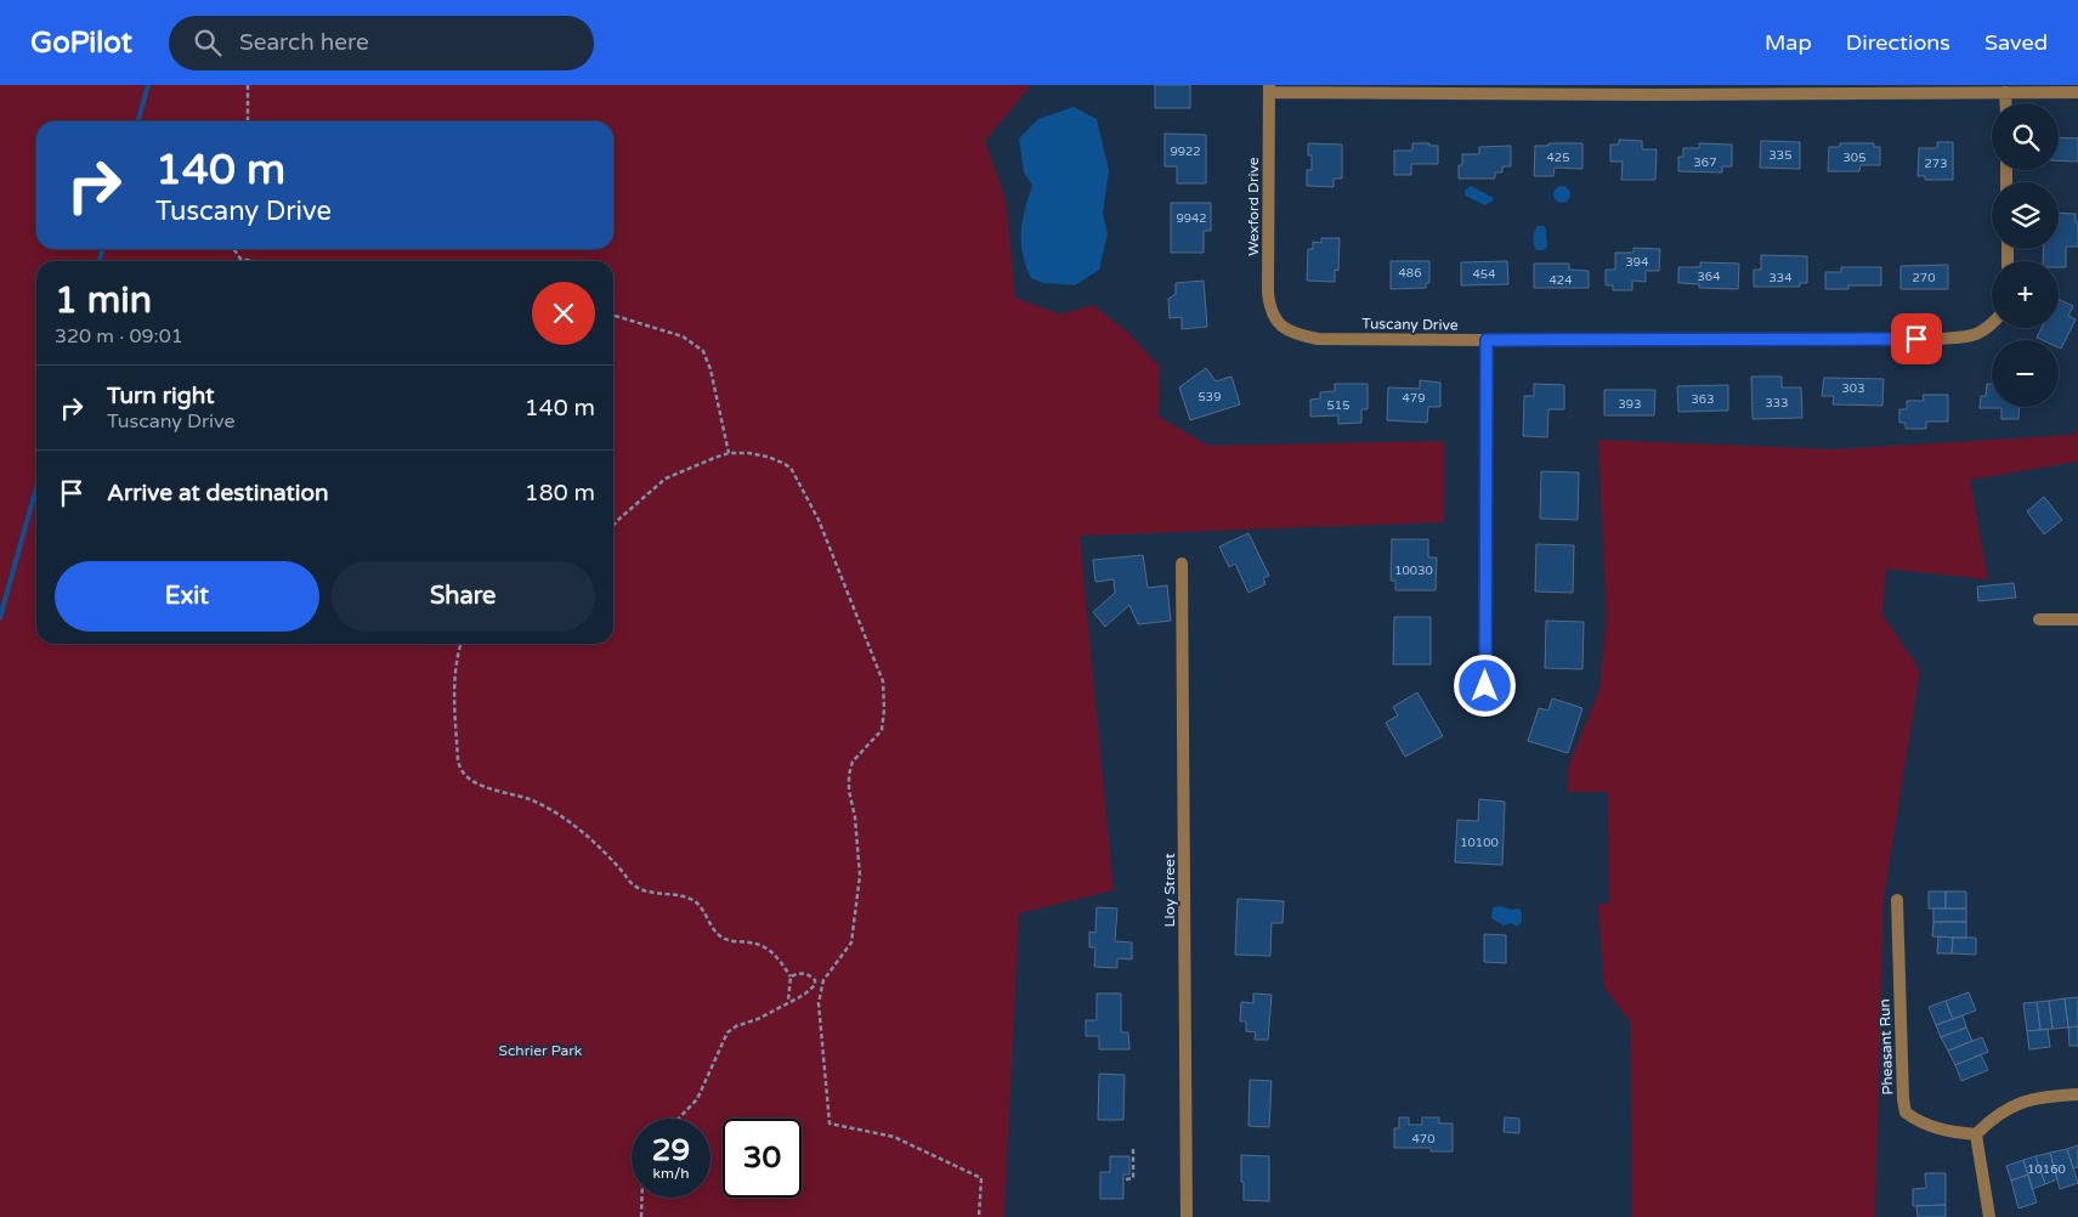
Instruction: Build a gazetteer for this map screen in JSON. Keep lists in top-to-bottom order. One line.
{"streets":{"street":["Wexford Drive","Tuscany Drive","Lloy Street","Pheasant Run"]},"crossings":[["Wexford Drive","Tuscany Drive"]],"parks":["Schrier Park"],"house_numbers":["9922","335","425","305","367","273","9942","394","486","454","364","334","270","424","303","539","479","363","333","393","515","10030","10100","470","10160"],"page":{"header":"GoPilot","search":"Search here","nav":["Map","Directions","Saved"],"map_buttons":["+","−"],"turn":["140 m","Tuscany Drive"],"heading":["1 min","320 m · 09:01"],"list":[{"name":"Turn right","note":"Tuscany Drive","value":"140 m"},{"name":"Arrive at destination","value":"180 m"}],"buttons":["Exit","Share"],"speed":"29 km/h","limit":"30"}}
